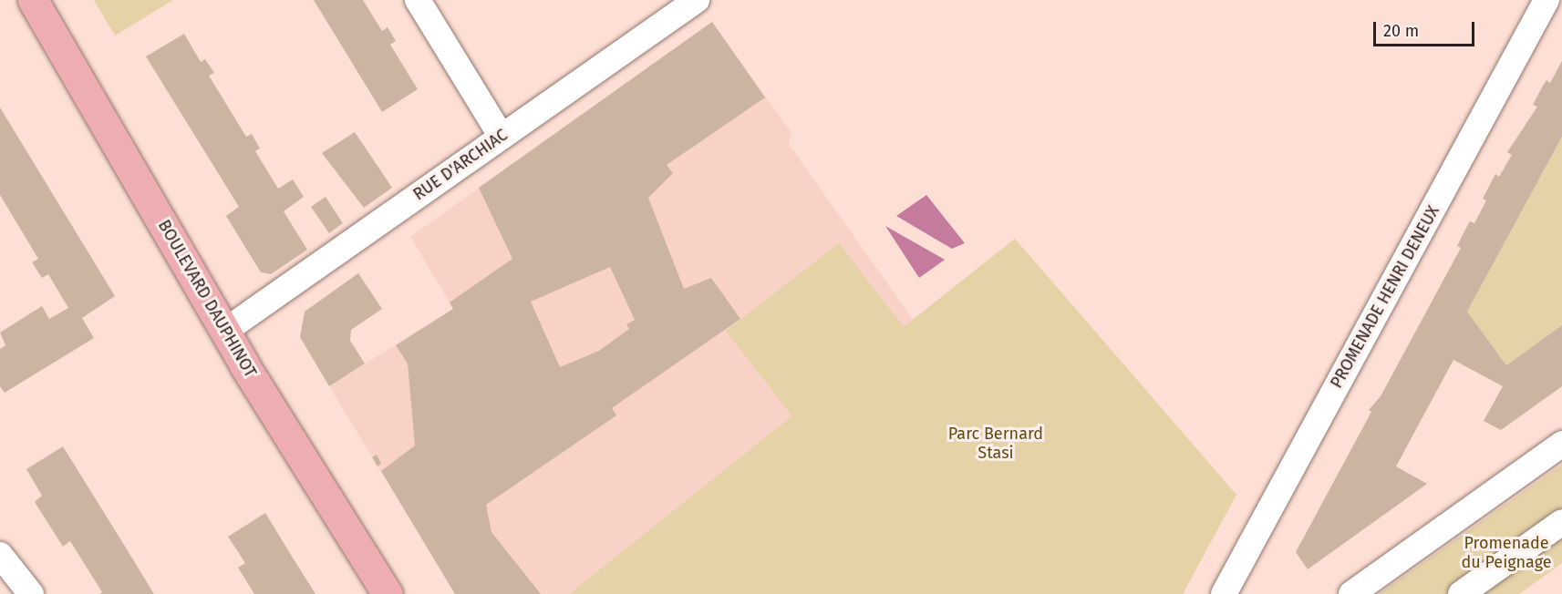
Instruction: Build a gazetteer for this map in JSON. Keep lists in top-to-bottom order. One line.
{"streets":{"main road":["BOULEVARD DAUPHINOT"],"street":["RUE D'ARCHIAC","PROMENADE HENRI DENEUX"]},"crossings":[["RUE D'ARCHIAC","BOULEVARD DAUPHINOT"]],"parks":["Parc Bernard Stasi","Promenade du Peignage"],"scale_bar":"20 m"}
